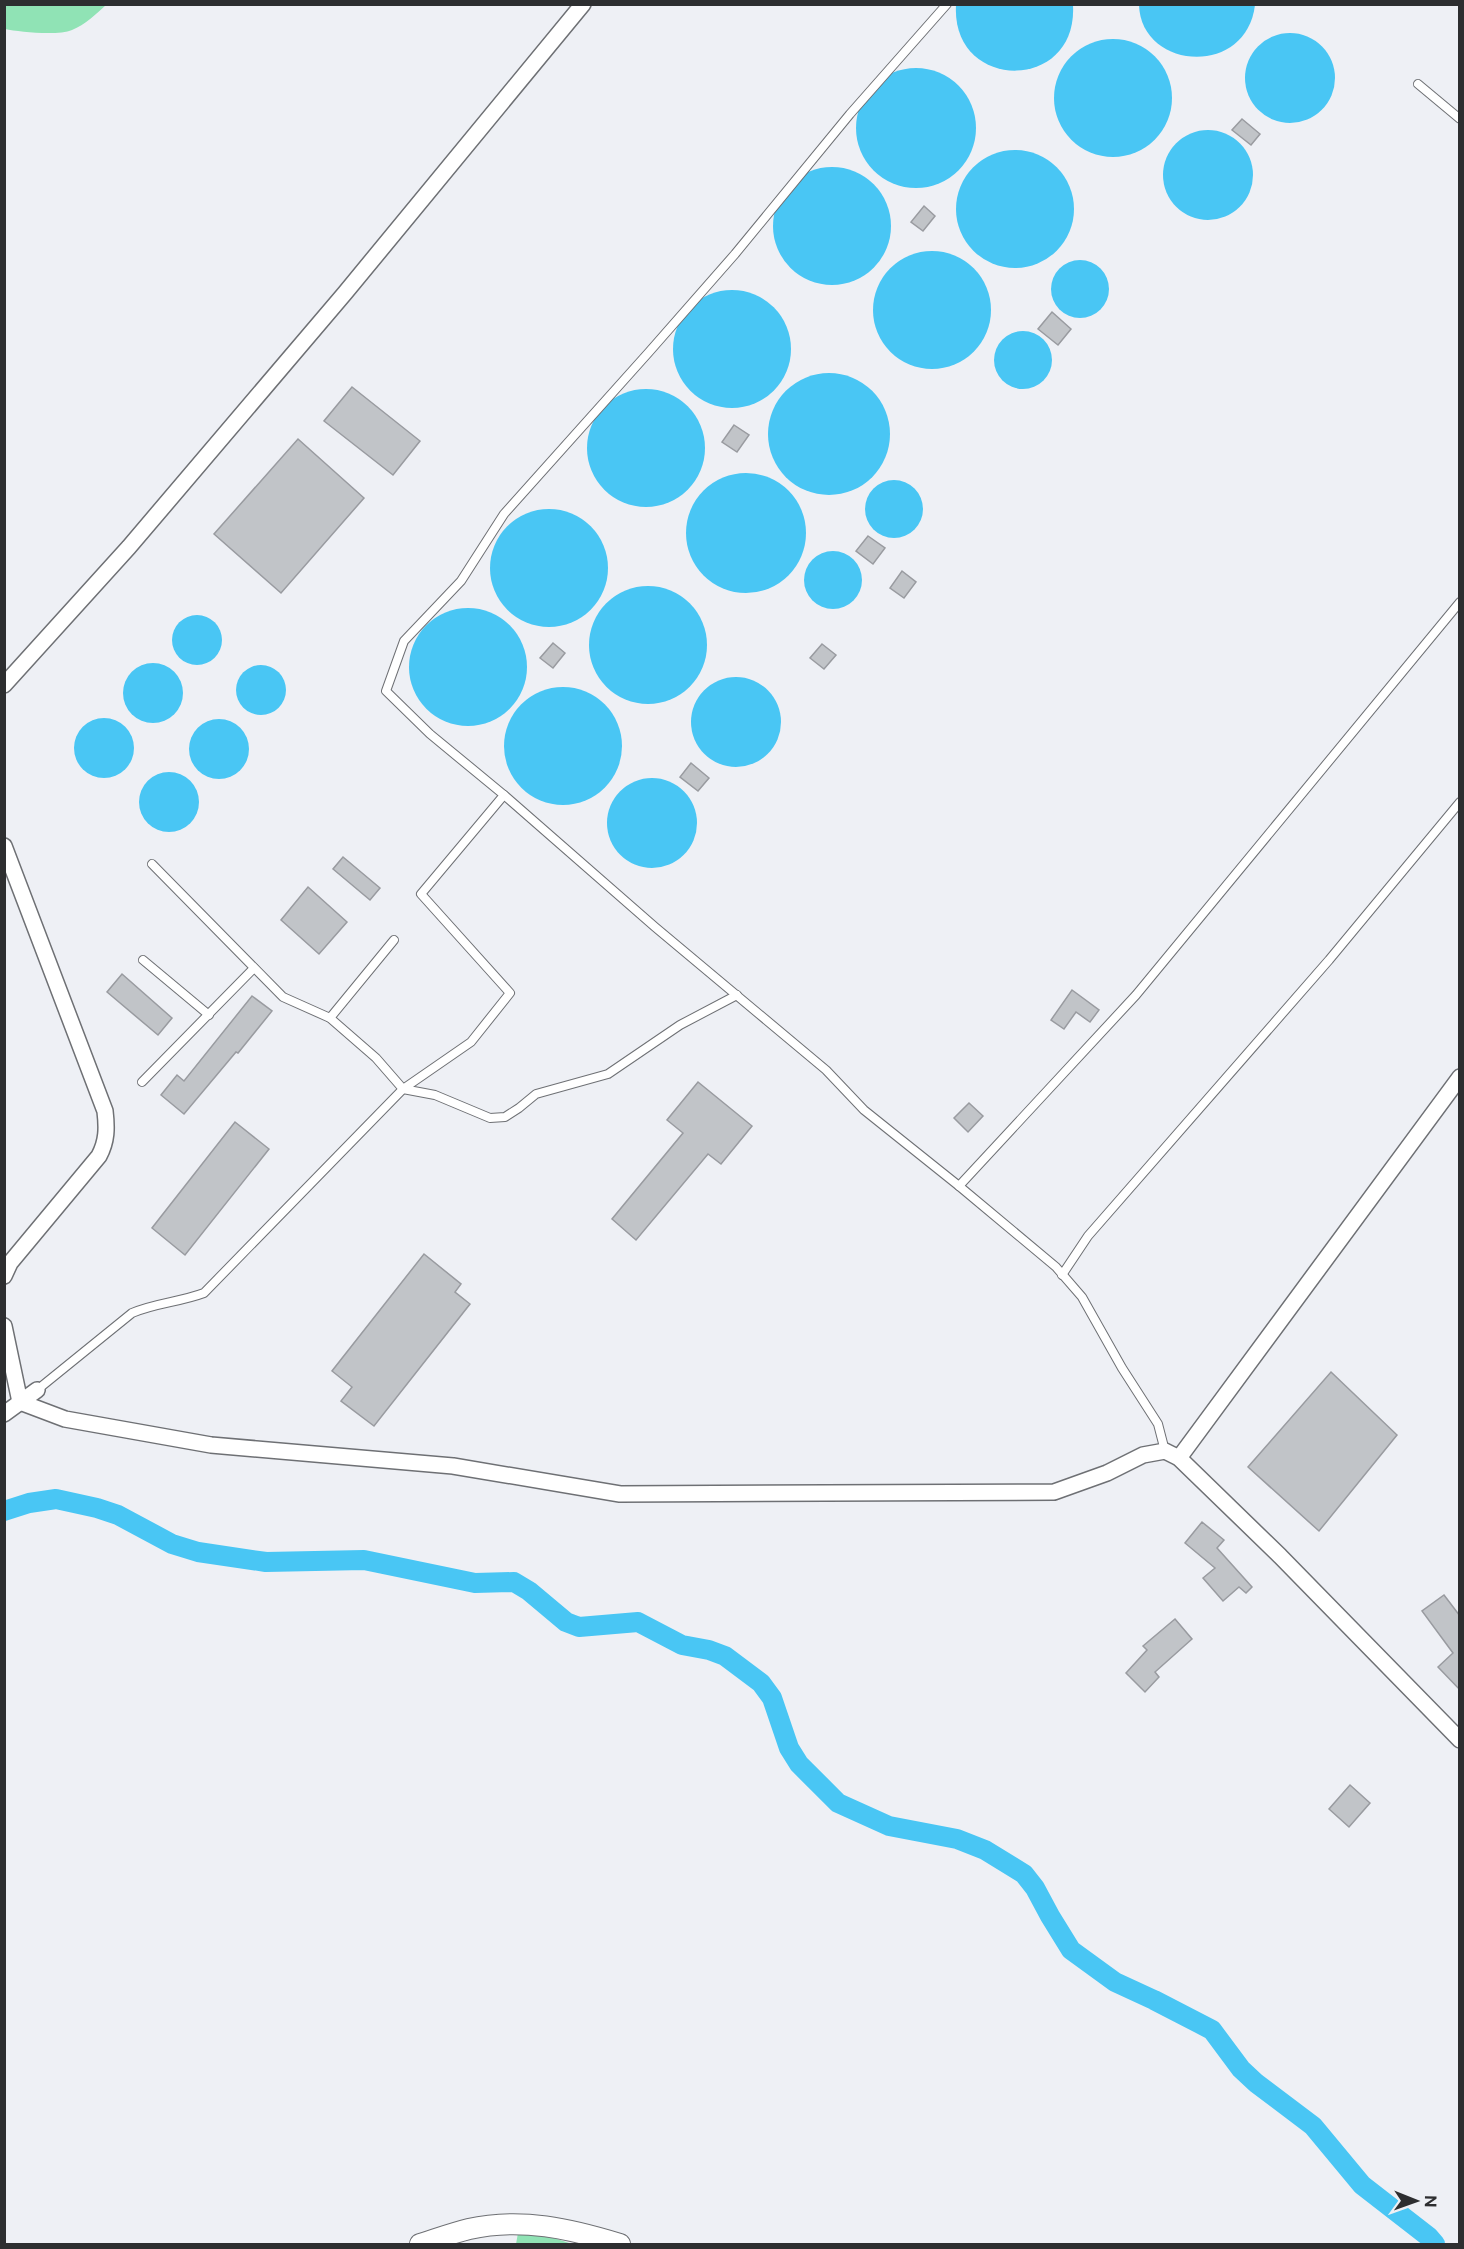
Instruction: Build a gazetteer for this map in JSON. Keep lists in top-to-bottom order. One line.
{"north":"right"}
